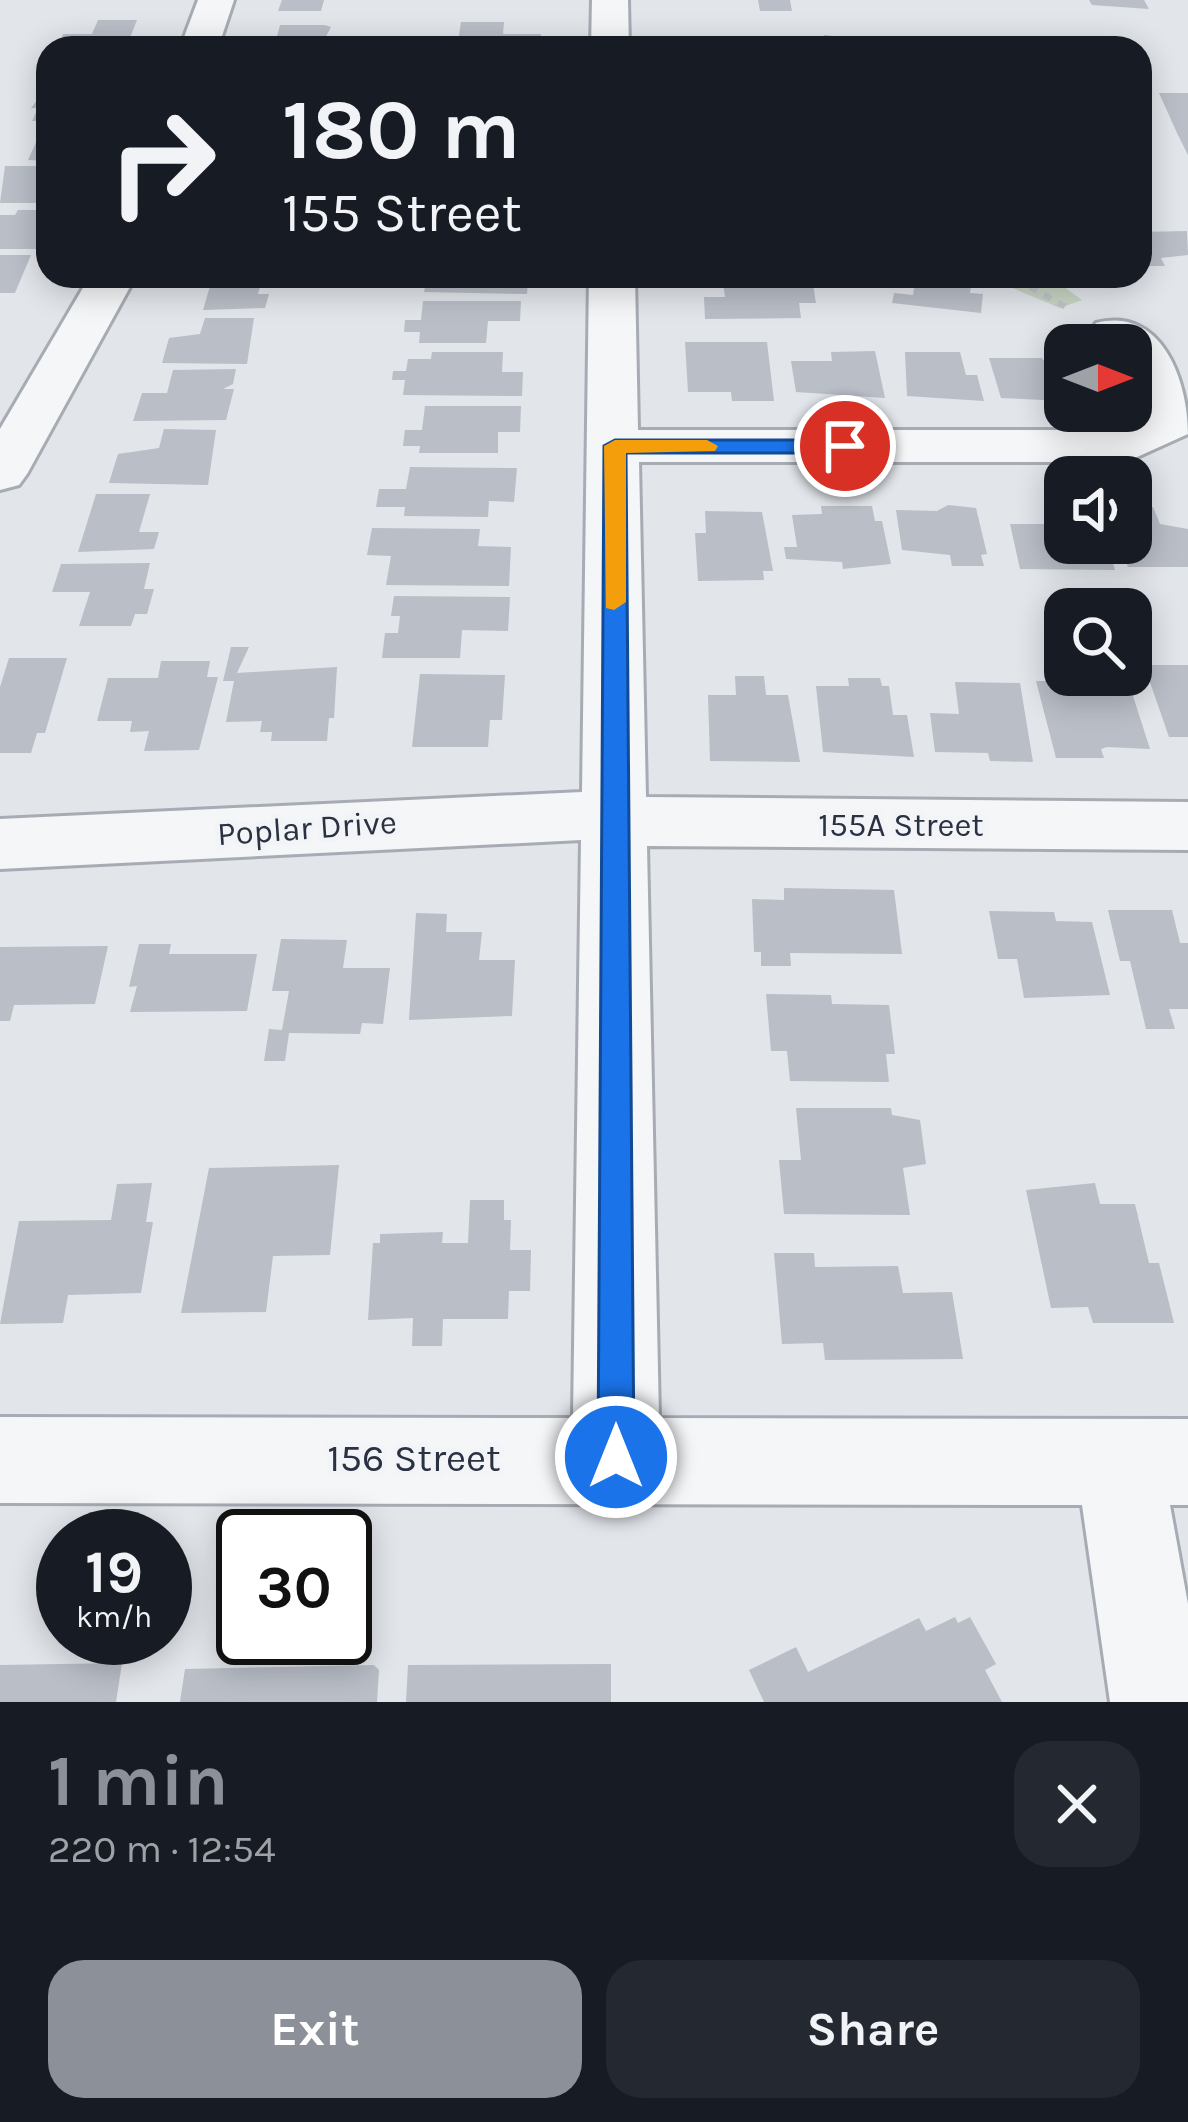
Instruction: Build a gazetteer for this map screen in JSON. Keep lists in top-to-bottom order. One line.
{"streets":{"street":["155A Street","Poplar Drive","156 Street"]},"crossings":[["155A Street","Poplar Drive"]],"north":"right","page":{"turn":["180 m","155 Street"],"speed":"19 km/h","limit":"30","heading":["1 min","220 m · 12:54"],"buttons":["Exit","Share"]}}
